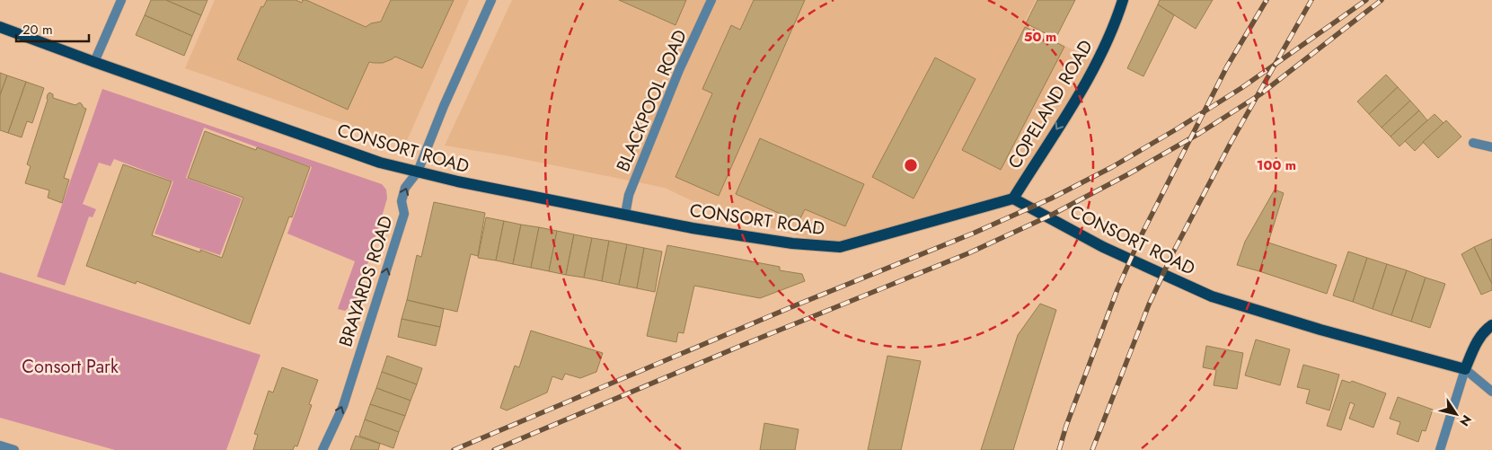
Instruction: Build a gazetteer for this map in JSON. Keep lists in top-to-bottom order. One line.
{"streets":{"main road":["COPELAND ROAD","CONSORT ROAD"],"street":["BLACKPOOL ROAD","BRAYARDS ROAD"]},"crossings":[["BLACKPOOL ROAD","CONSORT ROAD"],["COPELAND ROAD","CONSORT ROAD"],["CONSORT ROAD","BRAYARDS ROAD"]],"one_way":["COPELAND ROAD","BRAYARDS ROAD"],"parks":["Consort Park"],"scale_bar":"20 m","north":"bottom right","rings":["50 m","100 m"]}
